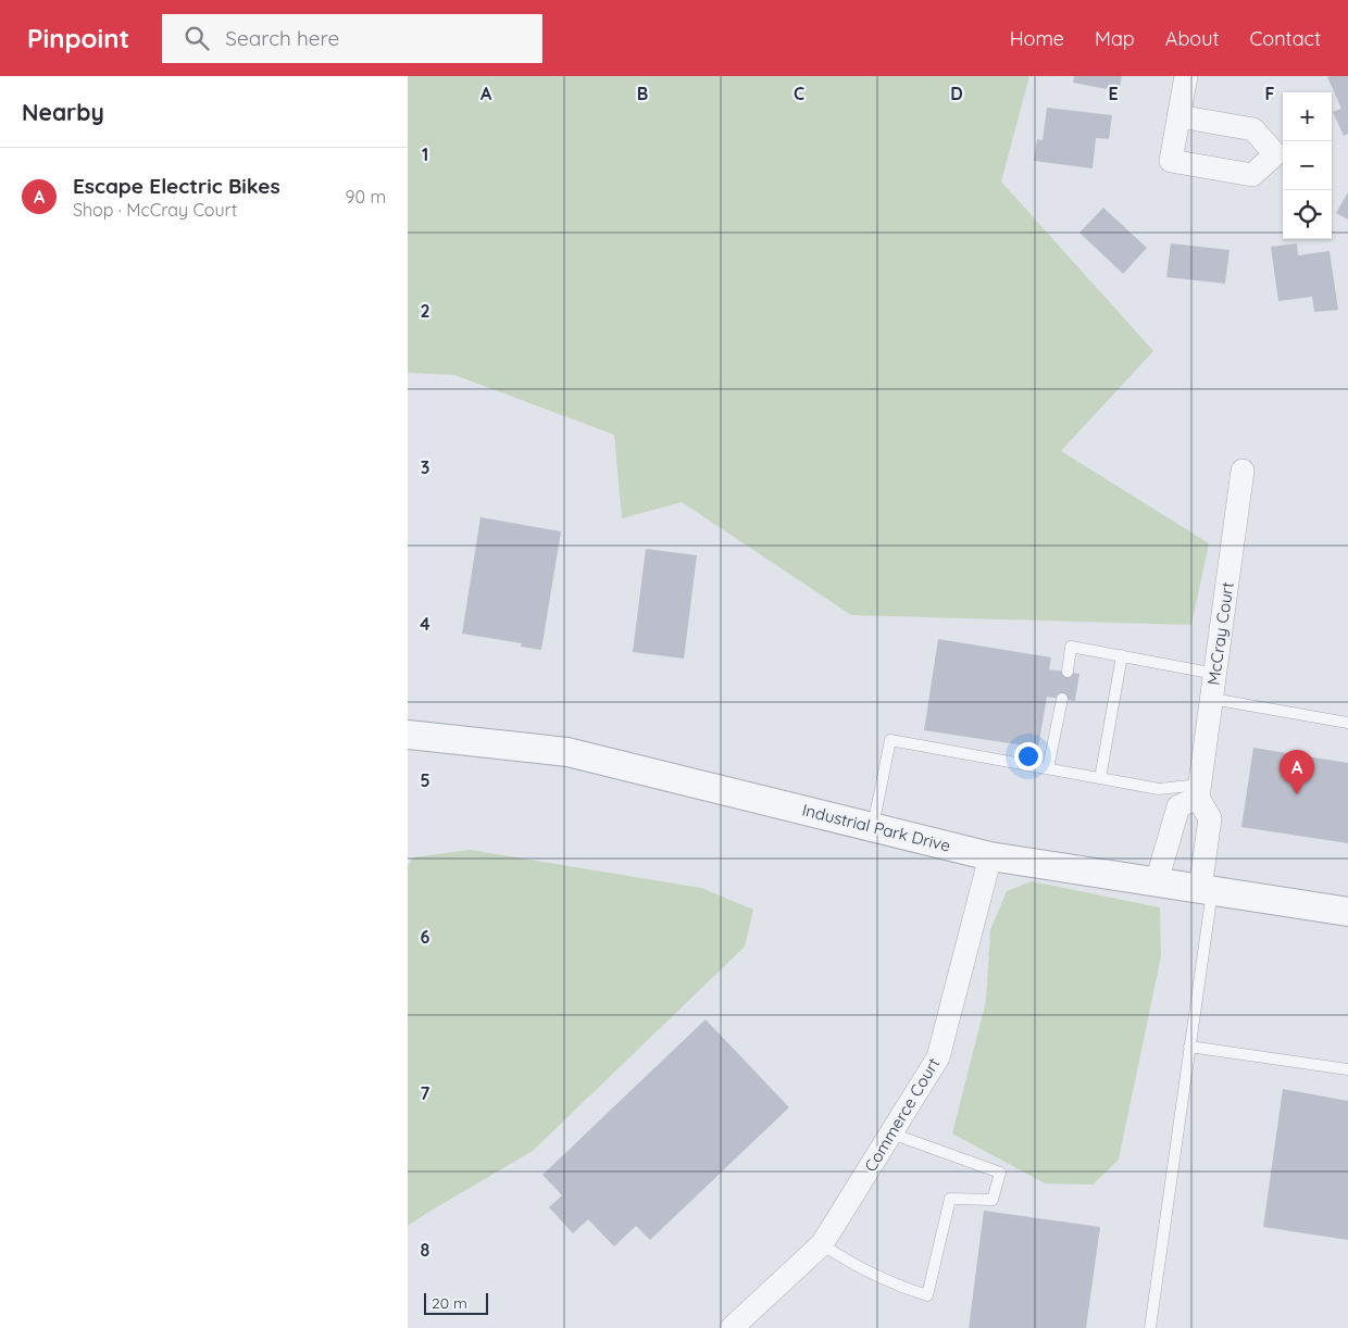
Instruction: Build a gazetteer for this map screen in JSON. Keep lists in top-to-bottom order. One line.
{"streets":{"street":["McCray Court","Industrial Park Drive","Commerce Court"]},"crossings":[["Industrial Park Drive","Commerce Court"]],"scale_bar":"20 m","page":{"header":"Pinpoint","search":"Search here","nav":["Home","Map","About","Contact"],"heading":"Nearby","map_buttons":["+","−"],"list":[{"mark":"A","name":"Escape Electric Bikes","note":"Shop · McCray Court","value":"90 m"}],"pins":"A","scale":"20 m"},"grid":{"columns":["A","B","C","D","E","F"],"rows":["1","2","3","4","5","6","7","8"]}}
